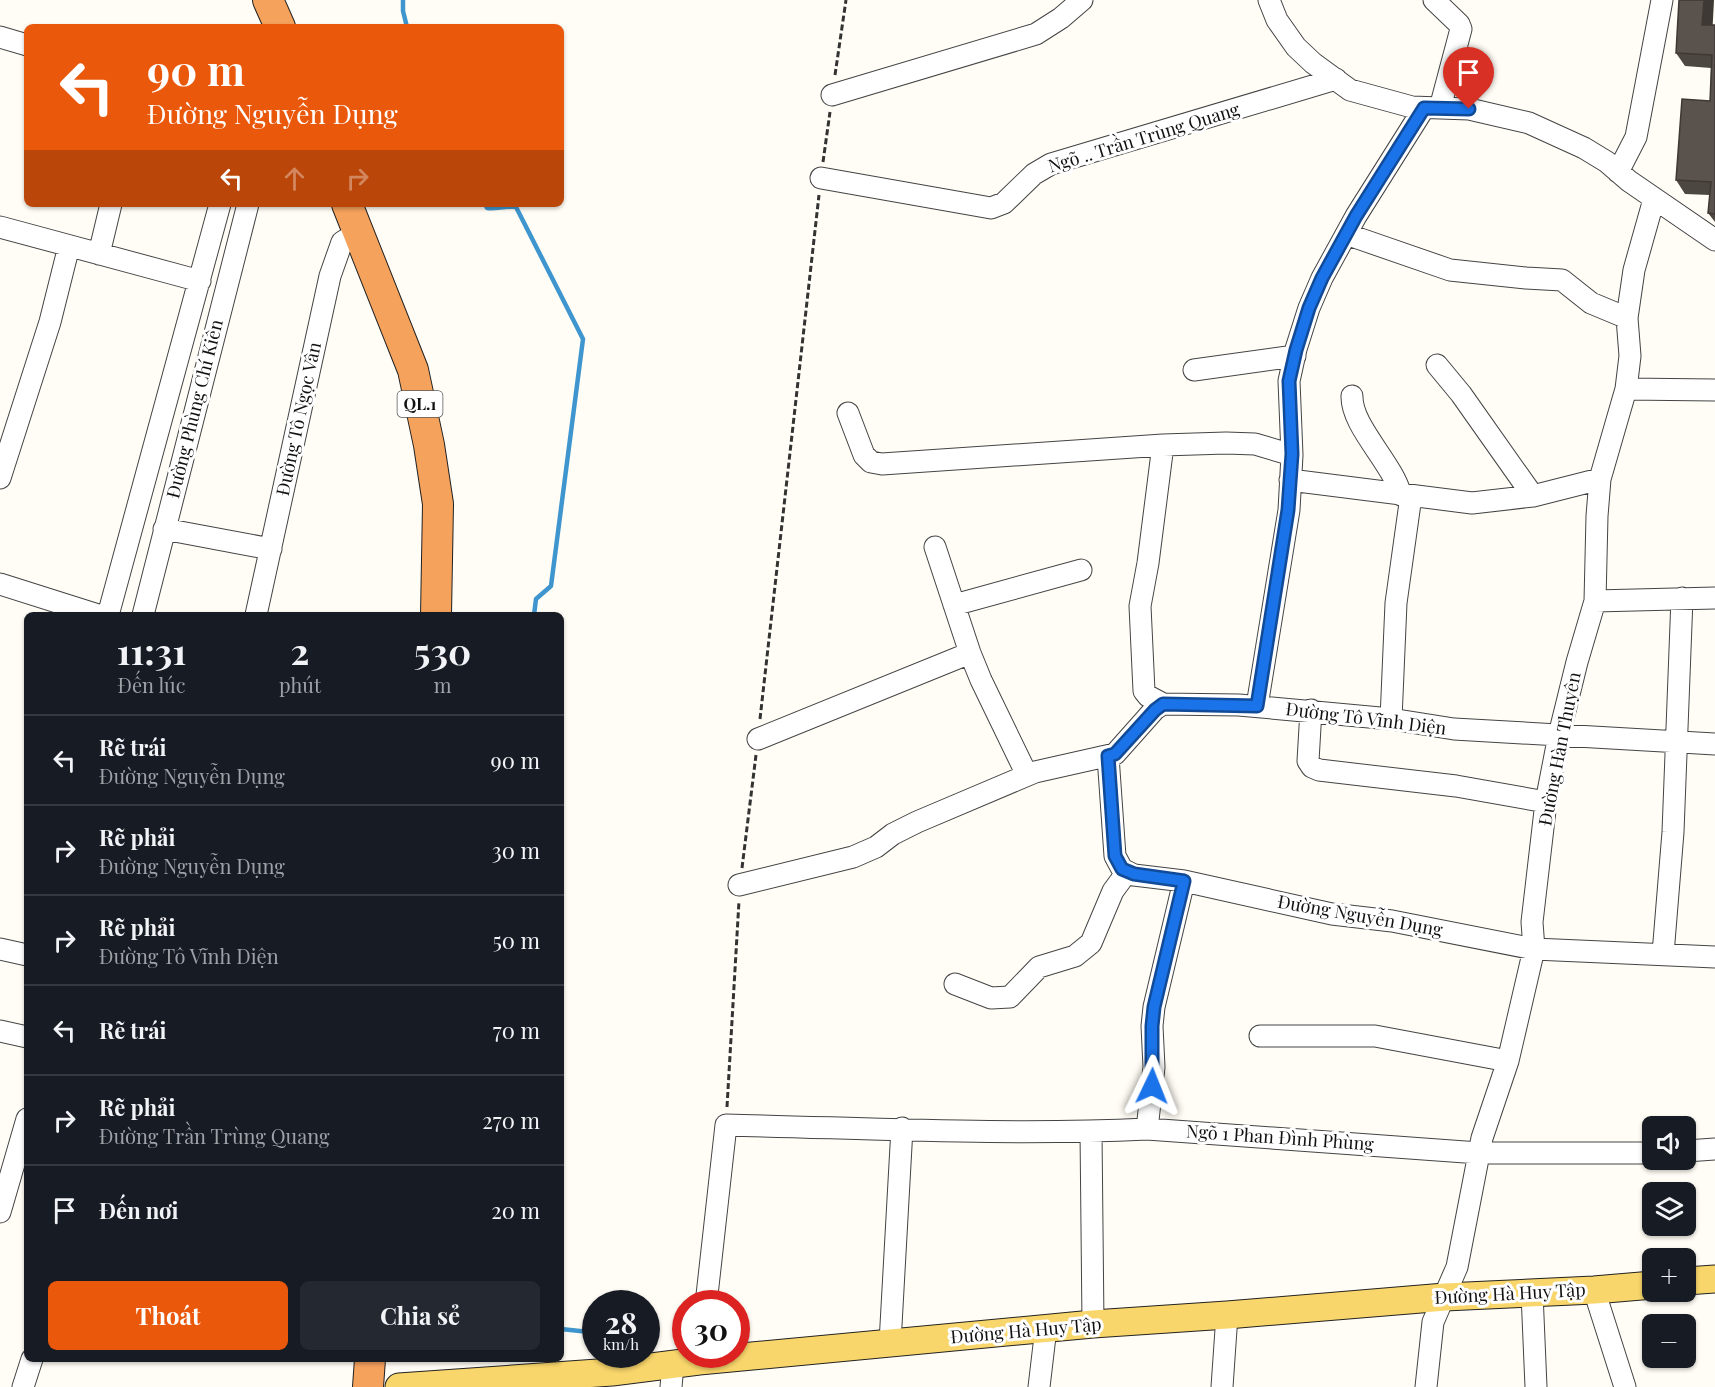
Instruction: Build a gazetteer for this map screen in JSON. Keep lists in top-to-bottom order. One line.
{"streets":{"highway":["QL.1"],"main road":["Đường Hà Huy Tập"],"street":["Ngõ .. Trần Trùng Quang","Đường Phùng Chí Kiên","Đường Tô Ngọc Vân","Đường Tô Vĩnh Diện","Đường Hàn Thuyên","Đường Nguyễn Dụng","Ngõ 1 Phan Đình Phùng"]},"crossings":[["QL.1","Đường Tô Ngọc Vân"],["Đường Tô Vĩnh Diện","Đường Hàn Thuyên"],["Đường Hàn Thuyên","Đường Nguyễn Dụng"],["Đường Hàn Thuyên","Ngõ 1 Phan Đình Phùng"],["Đường Hàn Thuyên","Đường Hà Huy Tập"]],"page":{"turn":["90 m","Đường Nguyễn Dụng"],"eta":["11:31","Đến lúc","2","phút","530","m"],"list":[{"name":"Rẽ trái","note":"Đường Nguyễn Dụng","value":"90 m"},{"name":"Rẽ phải","note":"Đường Nguyễn Dụng","value":"30 m"},{"name":"Rẽ phải","note":"Đường Tô Vĩnh Diện","value":"50 m"},{"name":"Rẽ trái","value":"70 m"},{"name":"Rẽ phải","note":"Đường Trần Trùng Quang","value":"270 m"},{"name":"Đến nơi","value":"20 m"}],"map_buttons":["+","−"],"buttons":["Thoát","Chia sẻ"],"speed":"28 km/h","limit":"30"}}
